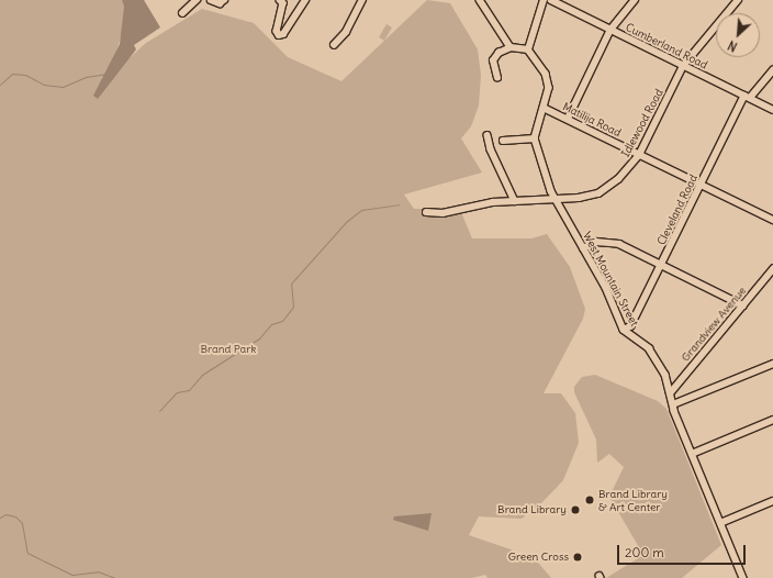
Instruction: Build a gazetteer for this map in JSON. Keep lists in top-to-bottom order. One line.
{"streets":{"street":["Cumberland Road","Matilija Road","Idlewood Road","Cleveland Road","West Mountain Street","Grandview Avenue"]},"crossings":[["Cumberland Road","Idlewood Road"],["Cumberland Road","Cleveland Road"],["Matilija Road","Idlewood Road"],["Matilija Road","Cleveland Road"],["Idlewood Road","West Mountain Street"],["Cleveland Road","West Mountain Street"],["West Mountain Street","Grandview Avenue"]],"parks":["Brand Park"],"places":["Brand Library & Art Center","Brand Library","Green Cross"],"scale_bar":"200 m","north":"bottom left"}
